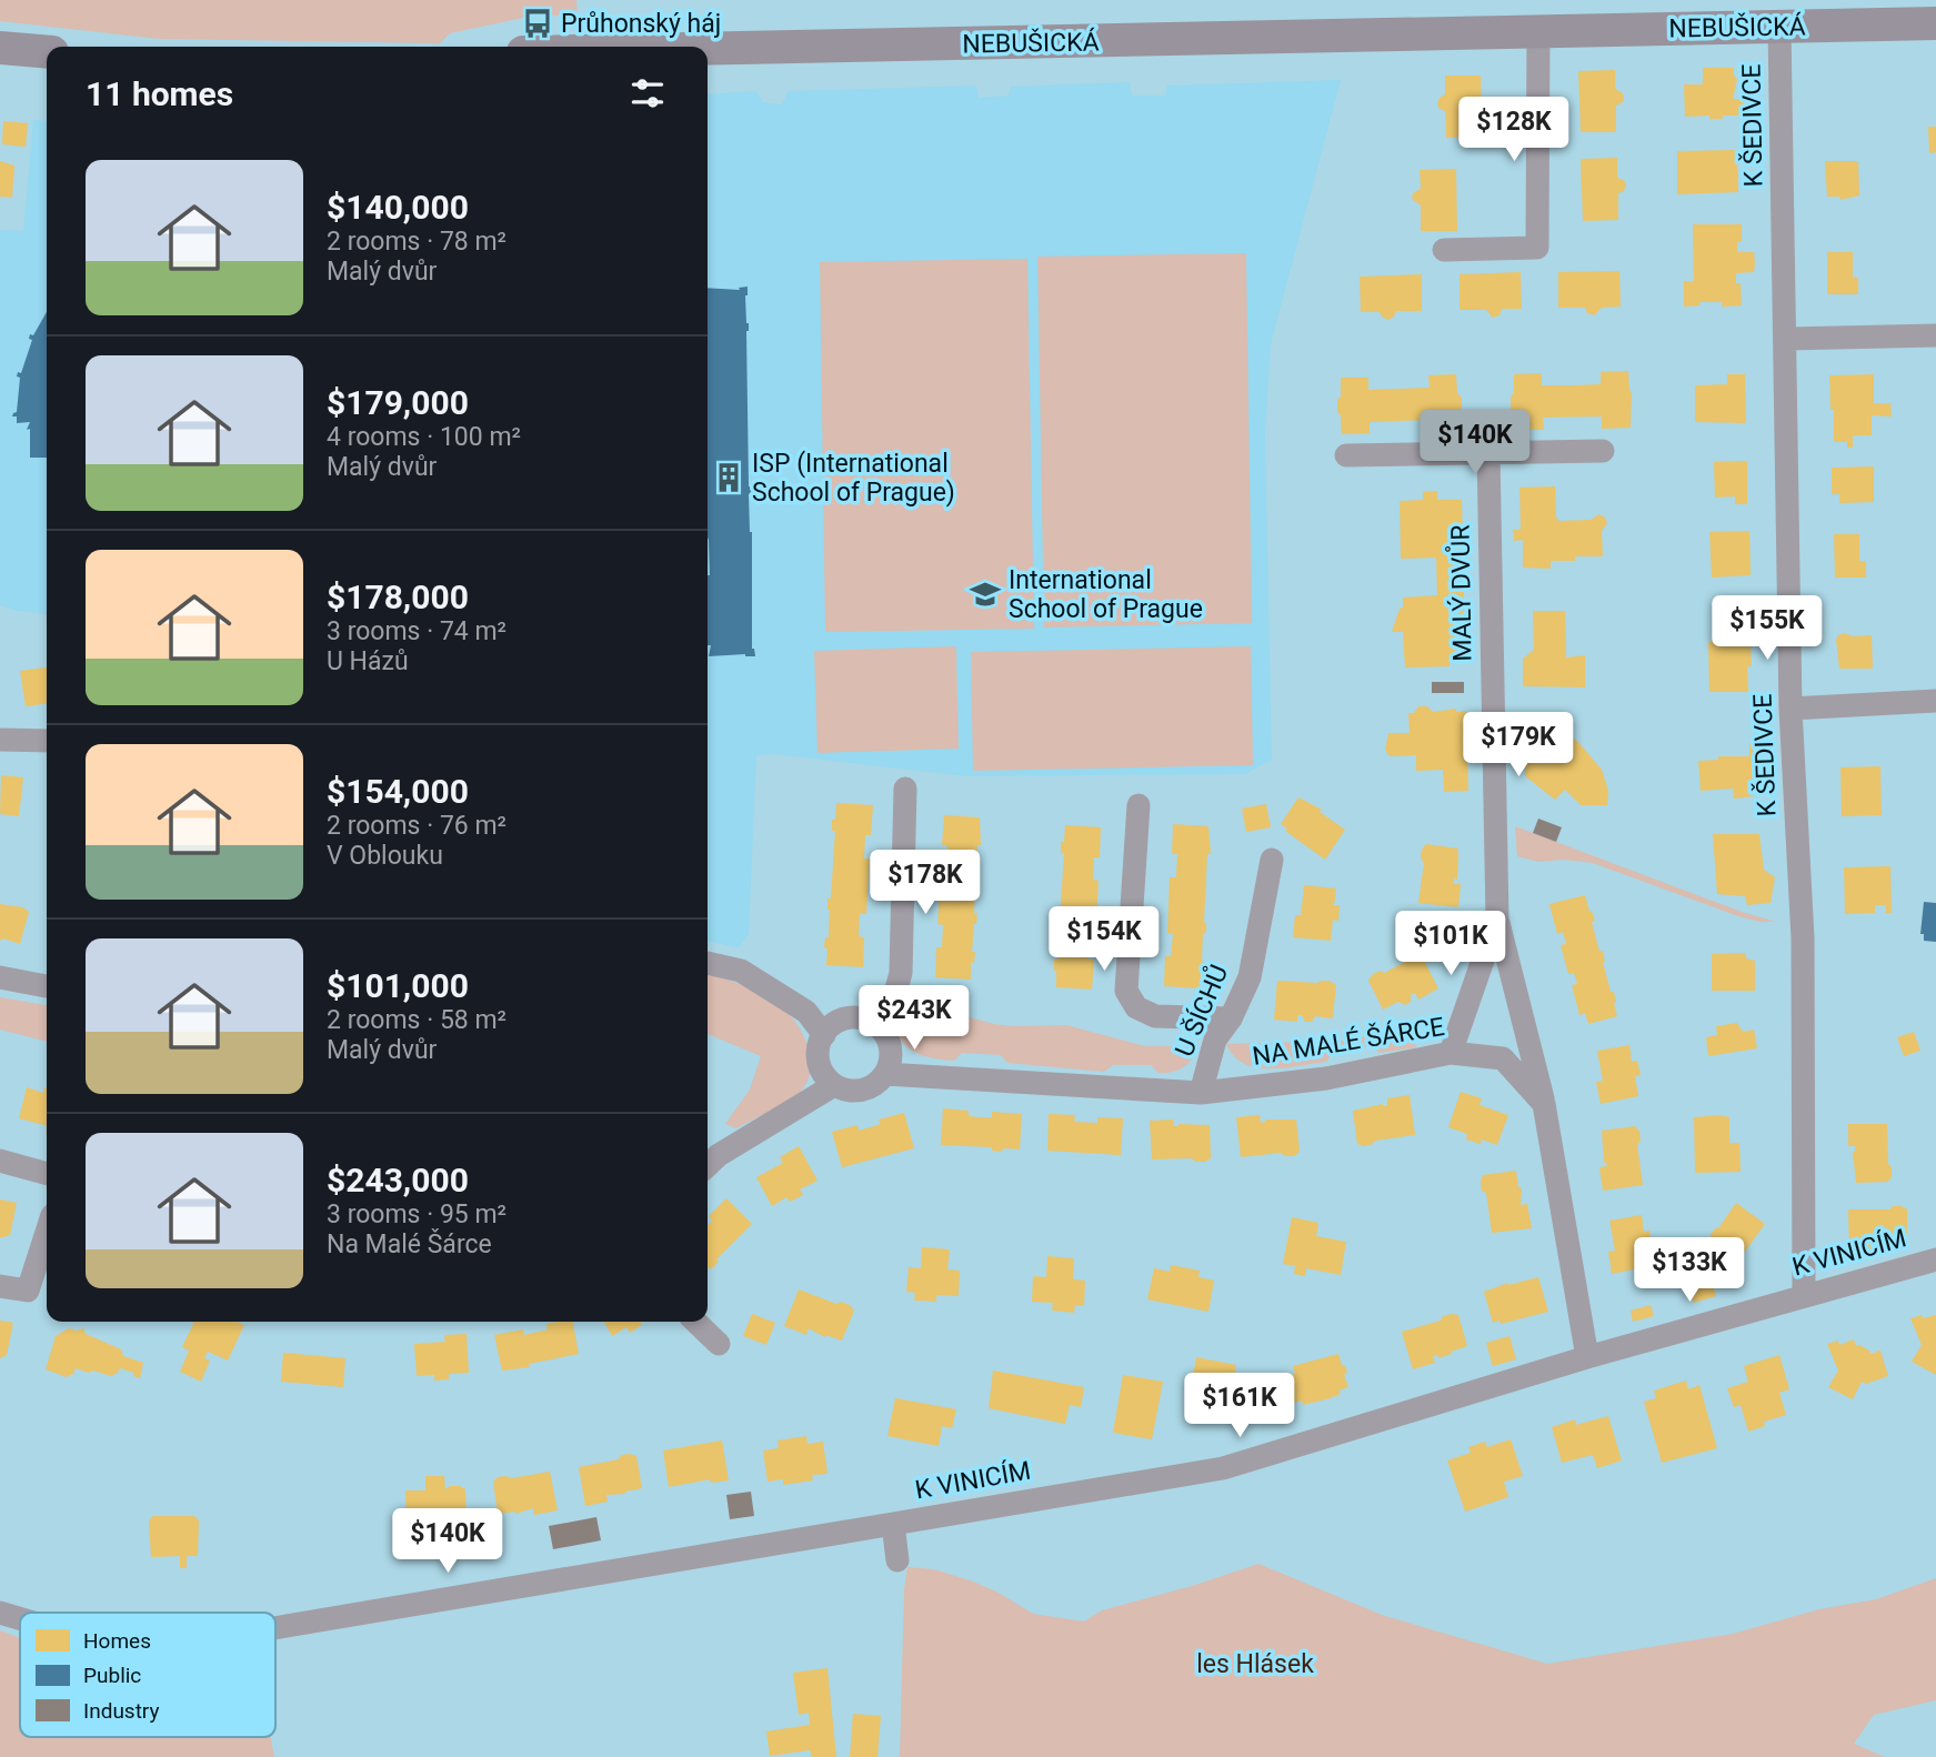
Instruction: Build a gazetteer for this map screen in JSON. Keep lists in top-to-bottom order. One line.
{"streets":{"street":["NEBUŠICKÁ","K ŠEDIVCE","MALÝ DVŮR","U ŠÍCHŮ","NA MALÉ ŠÁRCE","K VINICÍM"]},"crossings":[["NEBUŠICKÁ","K ŠEDIVCE"],["K ŠEDIVCE","K VINICÍM"],["MALÝ DVŮR","NA MALÉ ŠÁRCE"],["U ŠÍCHŮ","NA MALÉ ŠÁRCE"]],"parks":["les Hlásek"],"places":{"bus stop":["Průhonský háj"],"building":["ISP (International School of Prague)"],"school or university":["International School of Prague"]},"legend":["Homes","Public","Industry"],"page":{"heading":"11 homes","price":["$128K","$140K","$155K","$179K","$178K","$154K","$101K","$243K","$133K","$161K","$140K"],"list":[{"name":"$140,000","note":"2 rooms · 78 m² · Malý dvůr"},{"name":"$179,000","note":"4 rooms · 100 m² · Malý dvůr"},{"name":"$178,000","note":"3 rooms · 74 m² · U Házů"},{"name":"$154,000","note":"2 rooms · 76 m² · V Oblouku"},{"name":"$101,000","note":"2 rooms · 58 m² · Malý dvůr"},{"name":"$243,000","note":"3 rooms · 95 m² · Na Malé Šárce"}]}}
